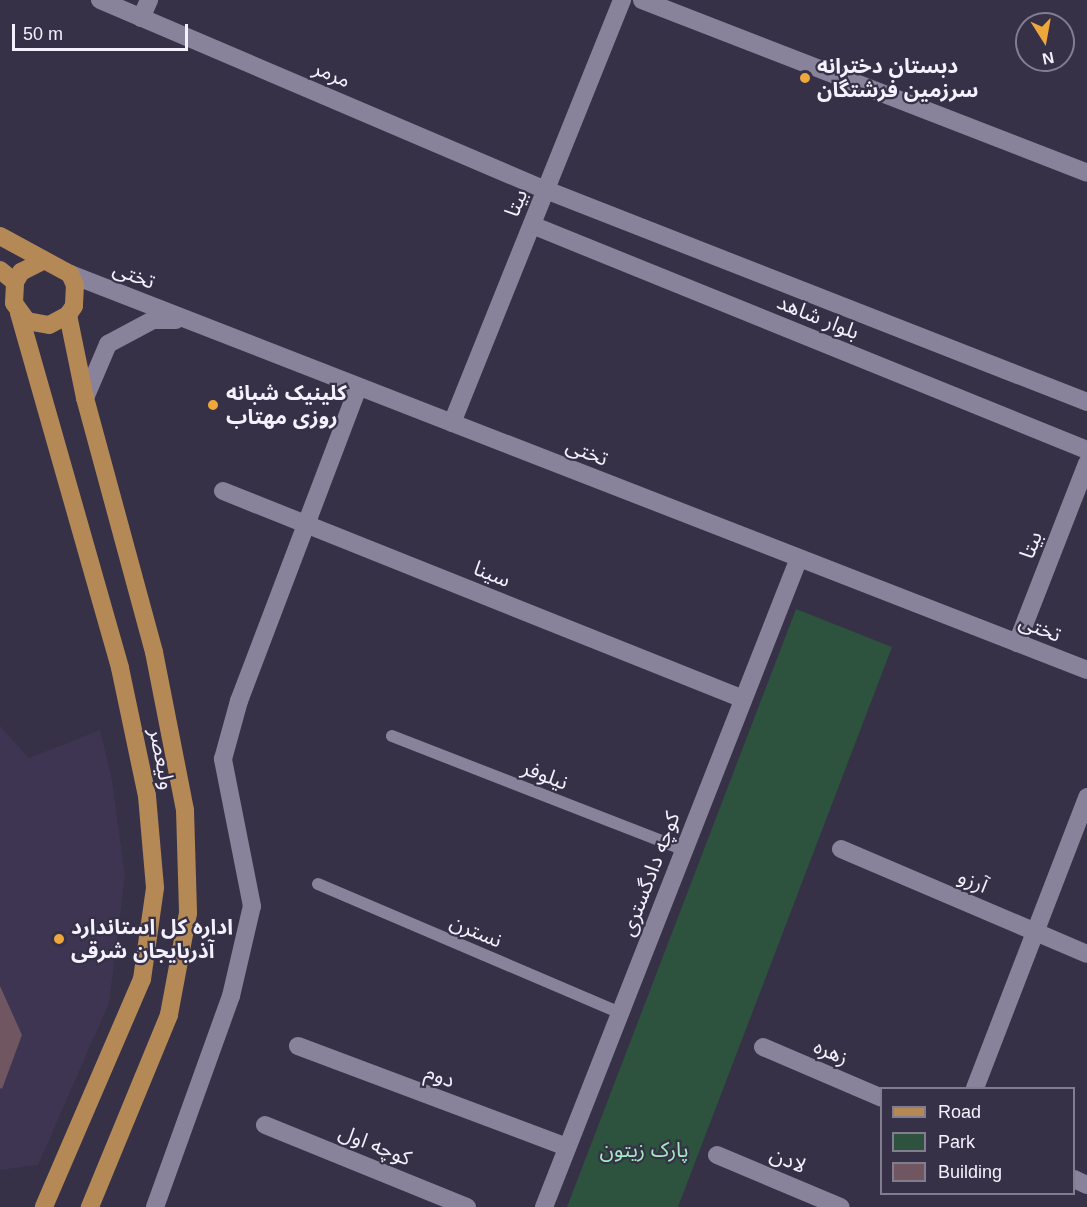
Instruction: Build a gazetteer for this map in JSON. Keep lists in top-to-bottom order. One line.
{"streets":{"main road":["ولیعصر"],"street":["مرمر","بیتا","تختى","بلوار شاهد","سینا","کوچه دادگستری","آرزو","زهره","دوم","کوچه اول","لادن"],"lane":["نیلوفر","نسترن"]},"crossings":[["مرمر","بیتا"],["مرمر","بلوار شاهد"],["بیتا","تختى"],["بیتا","بلوار شاهد"],["تختى","ولیعصر"],["تختى","کوچه دادگستری"],["سینا","کوچه دادگستری"],["نیلوفر","کوچه دادگستری"],["کوچه دادگستری","نسترن"],["کوچه دادگستری","دوم"]],"parks":["پارک زیتون"],"places":["دبستان دخترانه سرزمین فرشتگان","کلینیک شبانه روزی مهتاب","اداره کل استاندارد آذربایجان شرقی"],"legend":["Road","Park","Building"],"scale_bar":"50 m","north":"bottom"}
